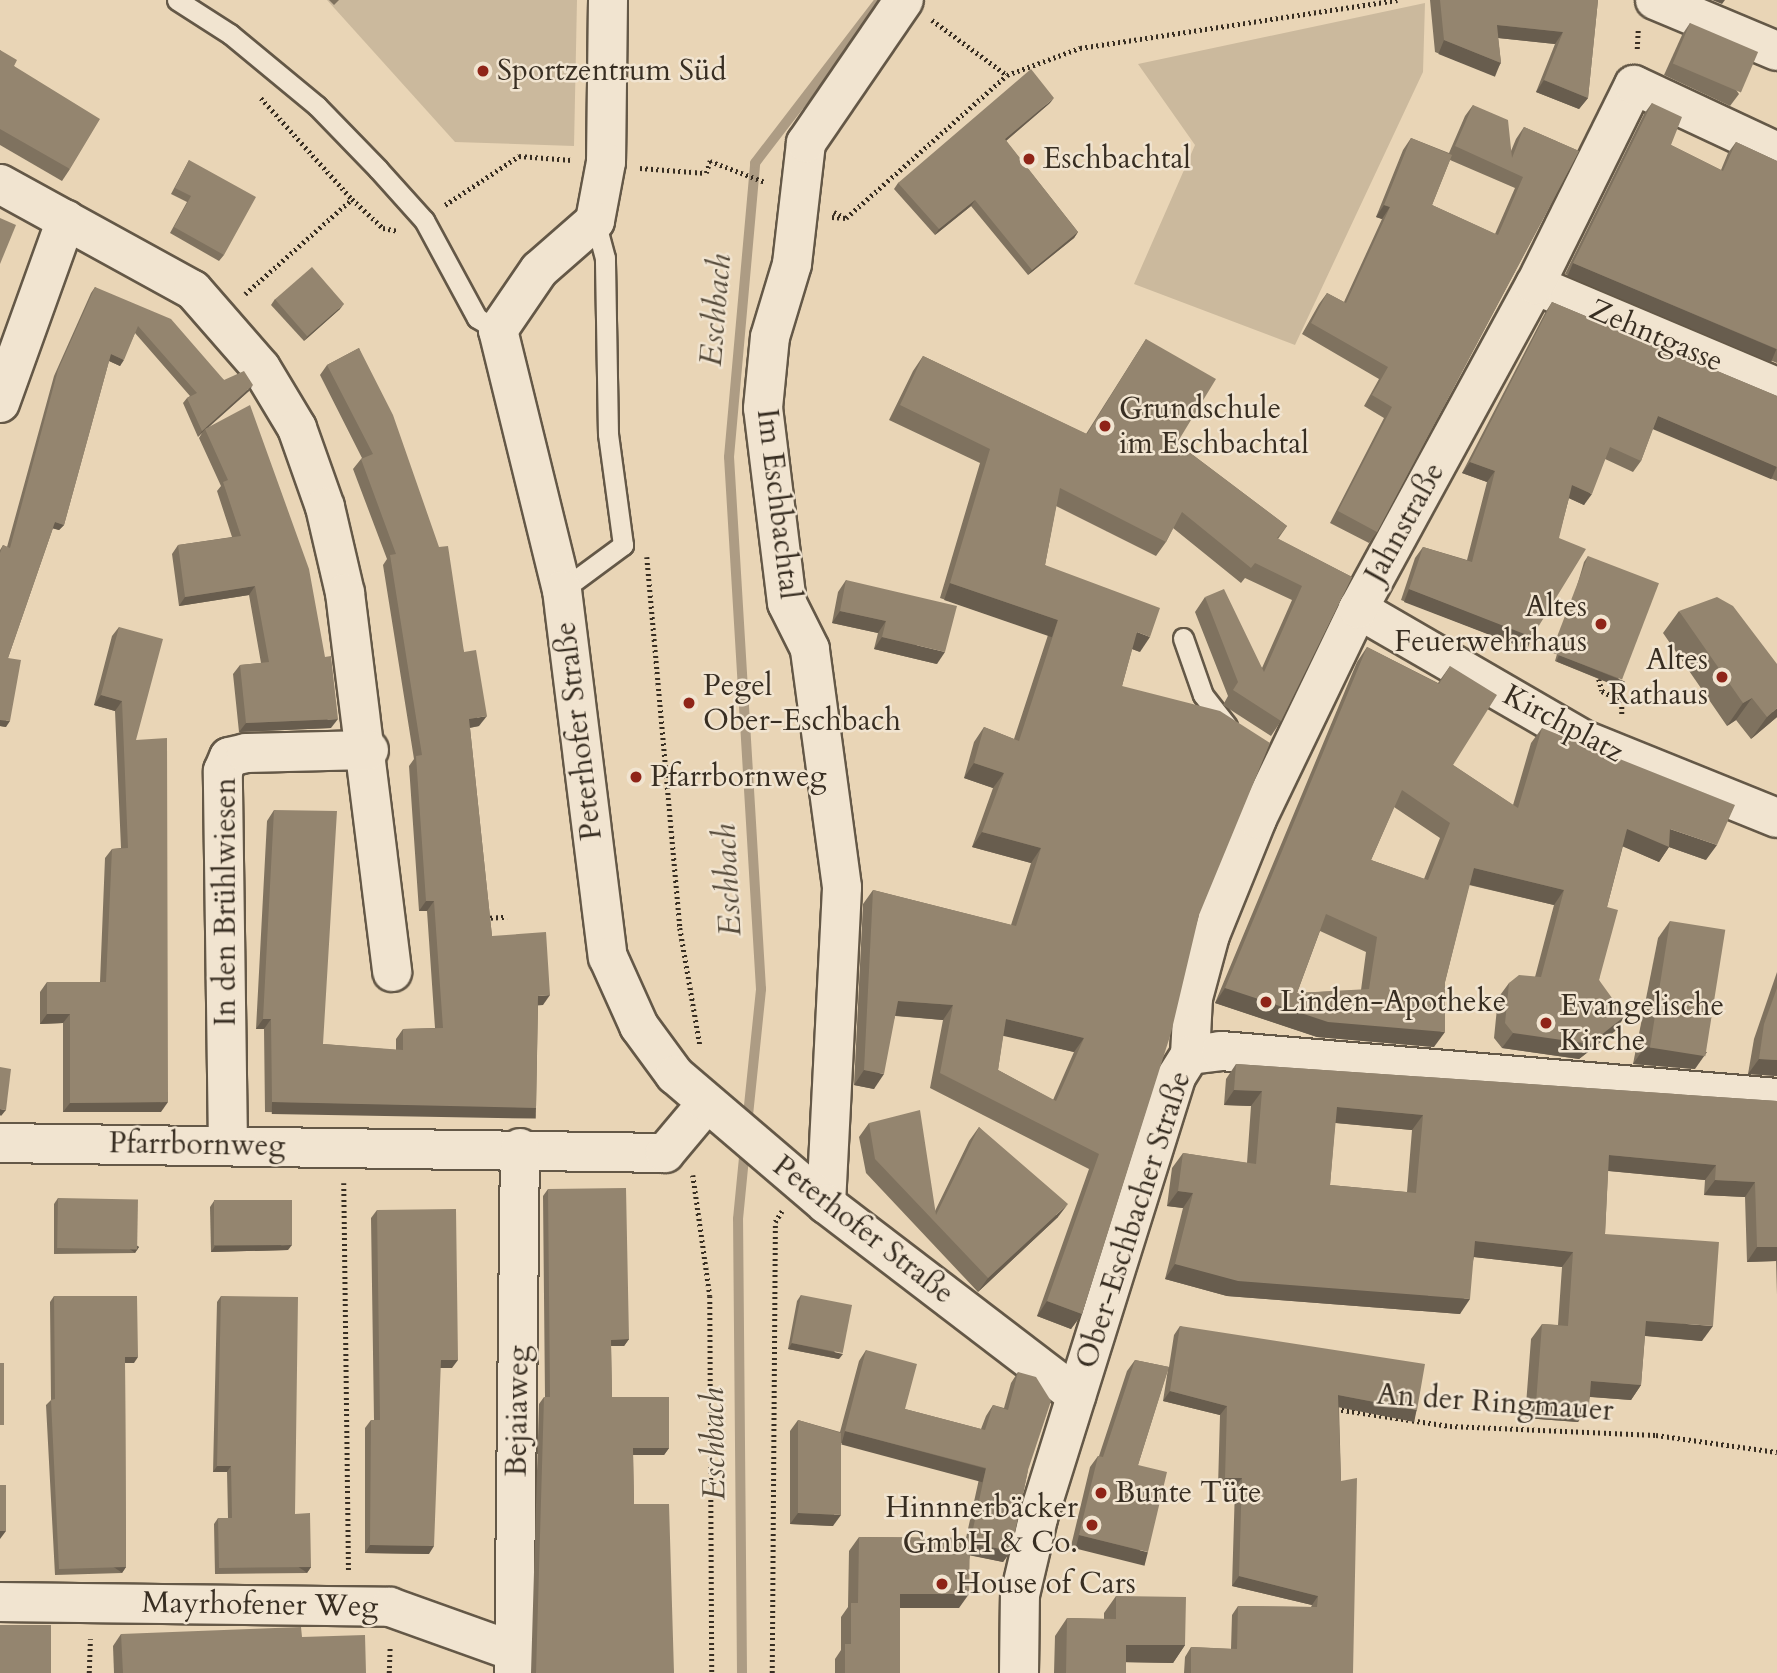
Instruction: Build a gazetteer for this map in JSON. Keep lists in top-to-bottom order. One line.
{"streets":{"street":["Zehntgasse","Im Eschbachtal","Jahnstraße","Kirchplatz","Peterhofer Straße","In den Brühlwiesen","Pfarrbornweg","Ober-Eschbacher Straße","Bejaiaweg","Mayrhofener Weg"],"path":["An der Ringmauer"]},"crossings":[["Zehntgasse","Jahnstraße"],["Im Eschbachtal","Peterhofer Straße"],["Jahnstraße","Kirchplatz"],["Jahnstraße","Ober-Eschbacher Straße"],["Peterhofer Straße","Pfarrbornweg"],["Peterhofer Straße","Ober-Eschbacher Straße"],["In den Brühlwiesen","Pfarrbornweg"],["Pfarrbornweg","Bejaiaweg"],["Bejaiaweg","Mayrhofener Weg"]],"water":["Eschbach"],"places":["Sportzentrum Süd","Eschbachtal","Grundschule im Eschbachtal","Altes Feuerwehrhaus","Altes Rathaus","Pegel Ober-Eschbach","Pfarrbornweg","Linden-Apotheke","Evangelische Kirche","Bunte Tüte","Hinnnerbäcker GmbH & Co.","House of Cars"]}
